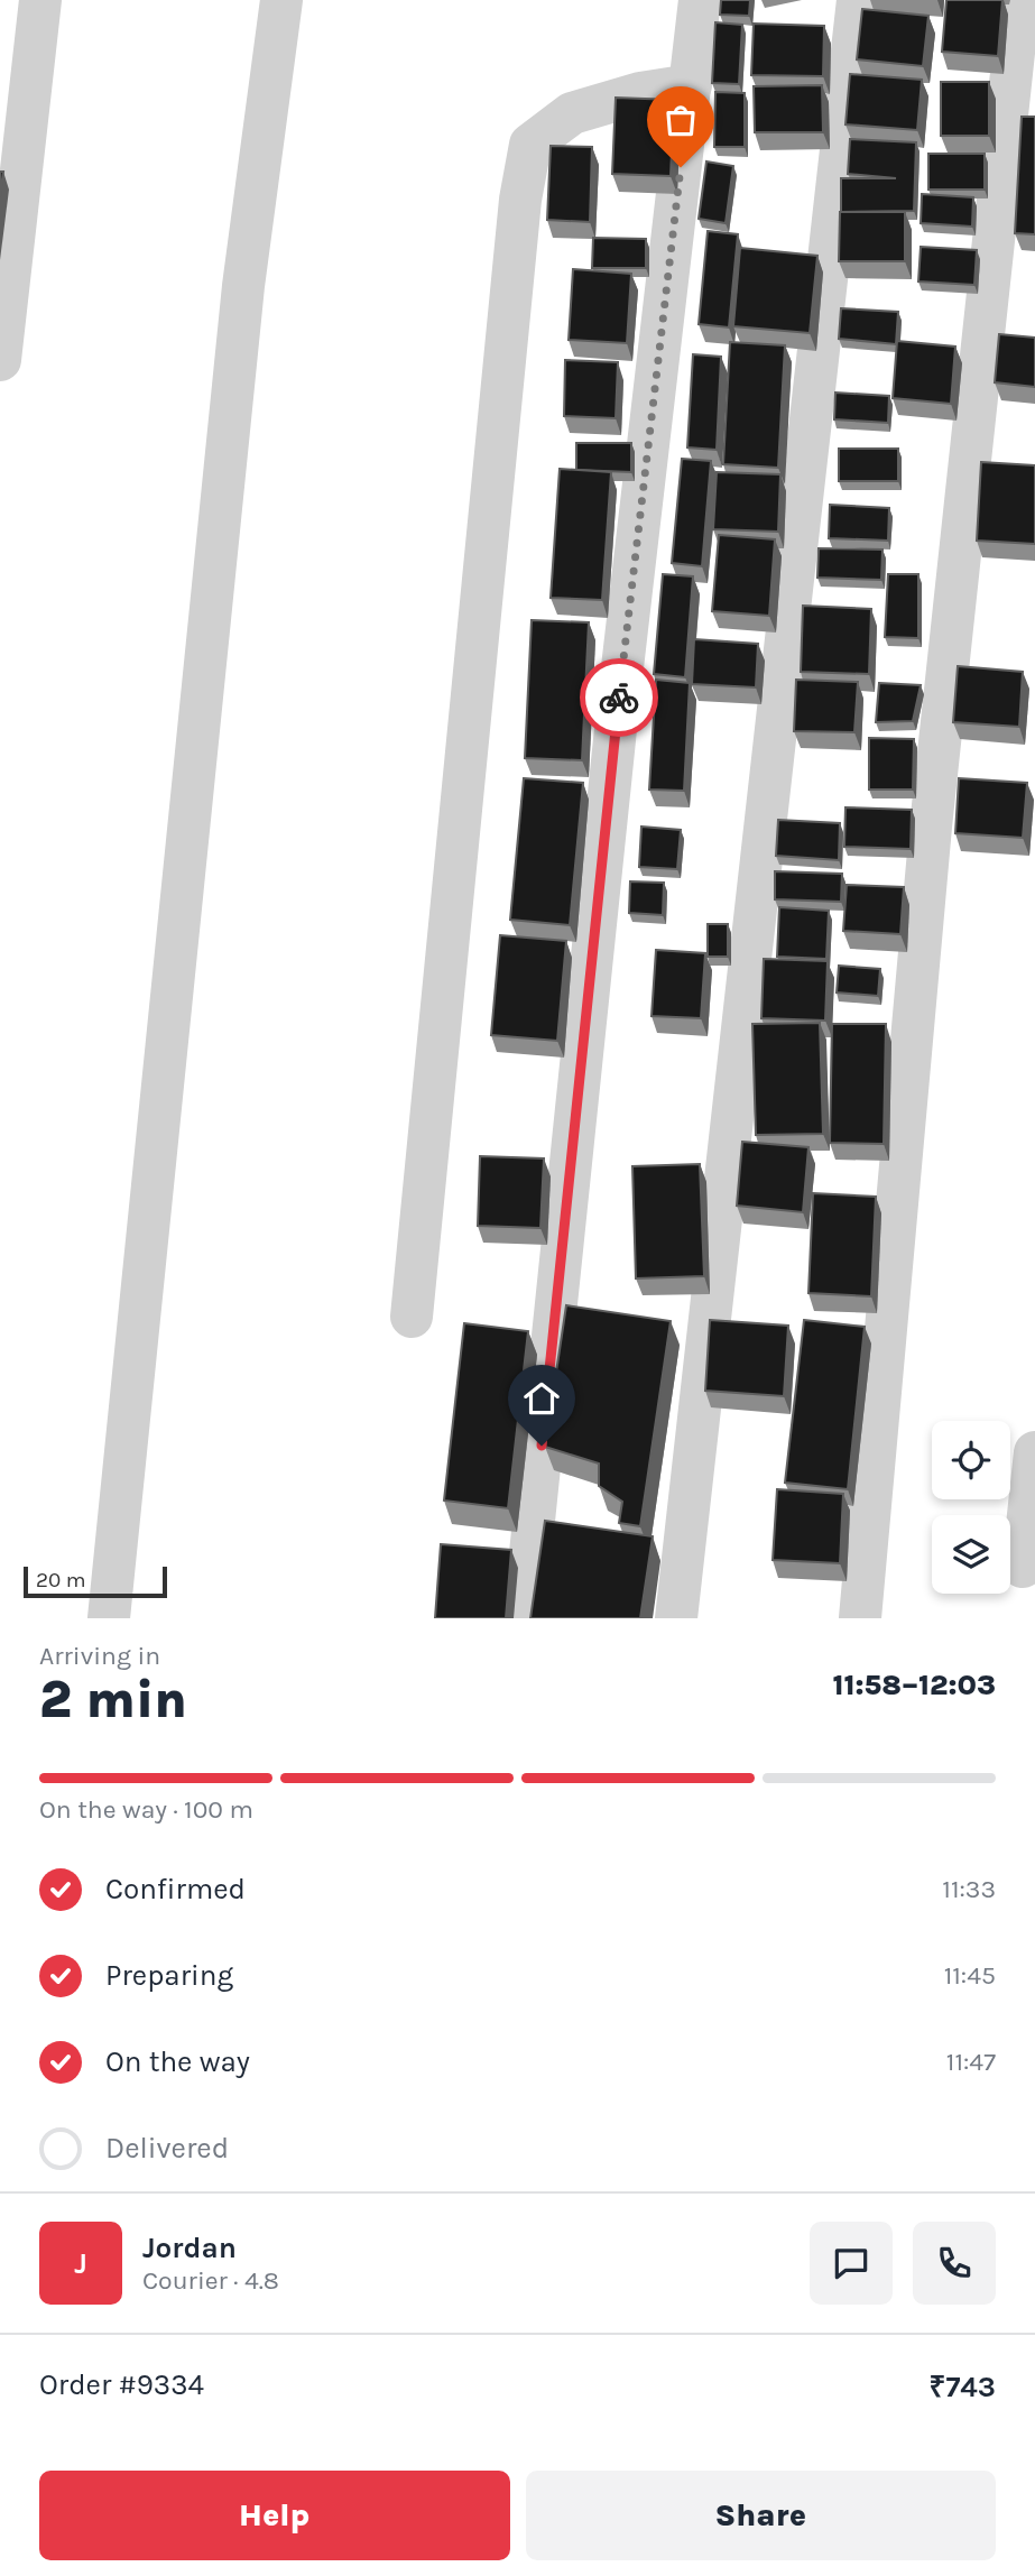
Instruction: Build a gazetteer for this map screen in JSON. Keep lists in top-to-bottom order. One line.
{"scale_bar":"20 m","page":{"scale":"20 m","heading":["2 min","Arriving in","11:58–12:03"],"panel":["Jordan","Courier · 4.8","Order #9334","₹743"],"bar":"On the way · 100 m","list":[["Confirmed","11:33"],["Preparing","11:45"],["On the way","11:47"],"Delivered"],"round":"J","buttons":["Help","Share"]}}
